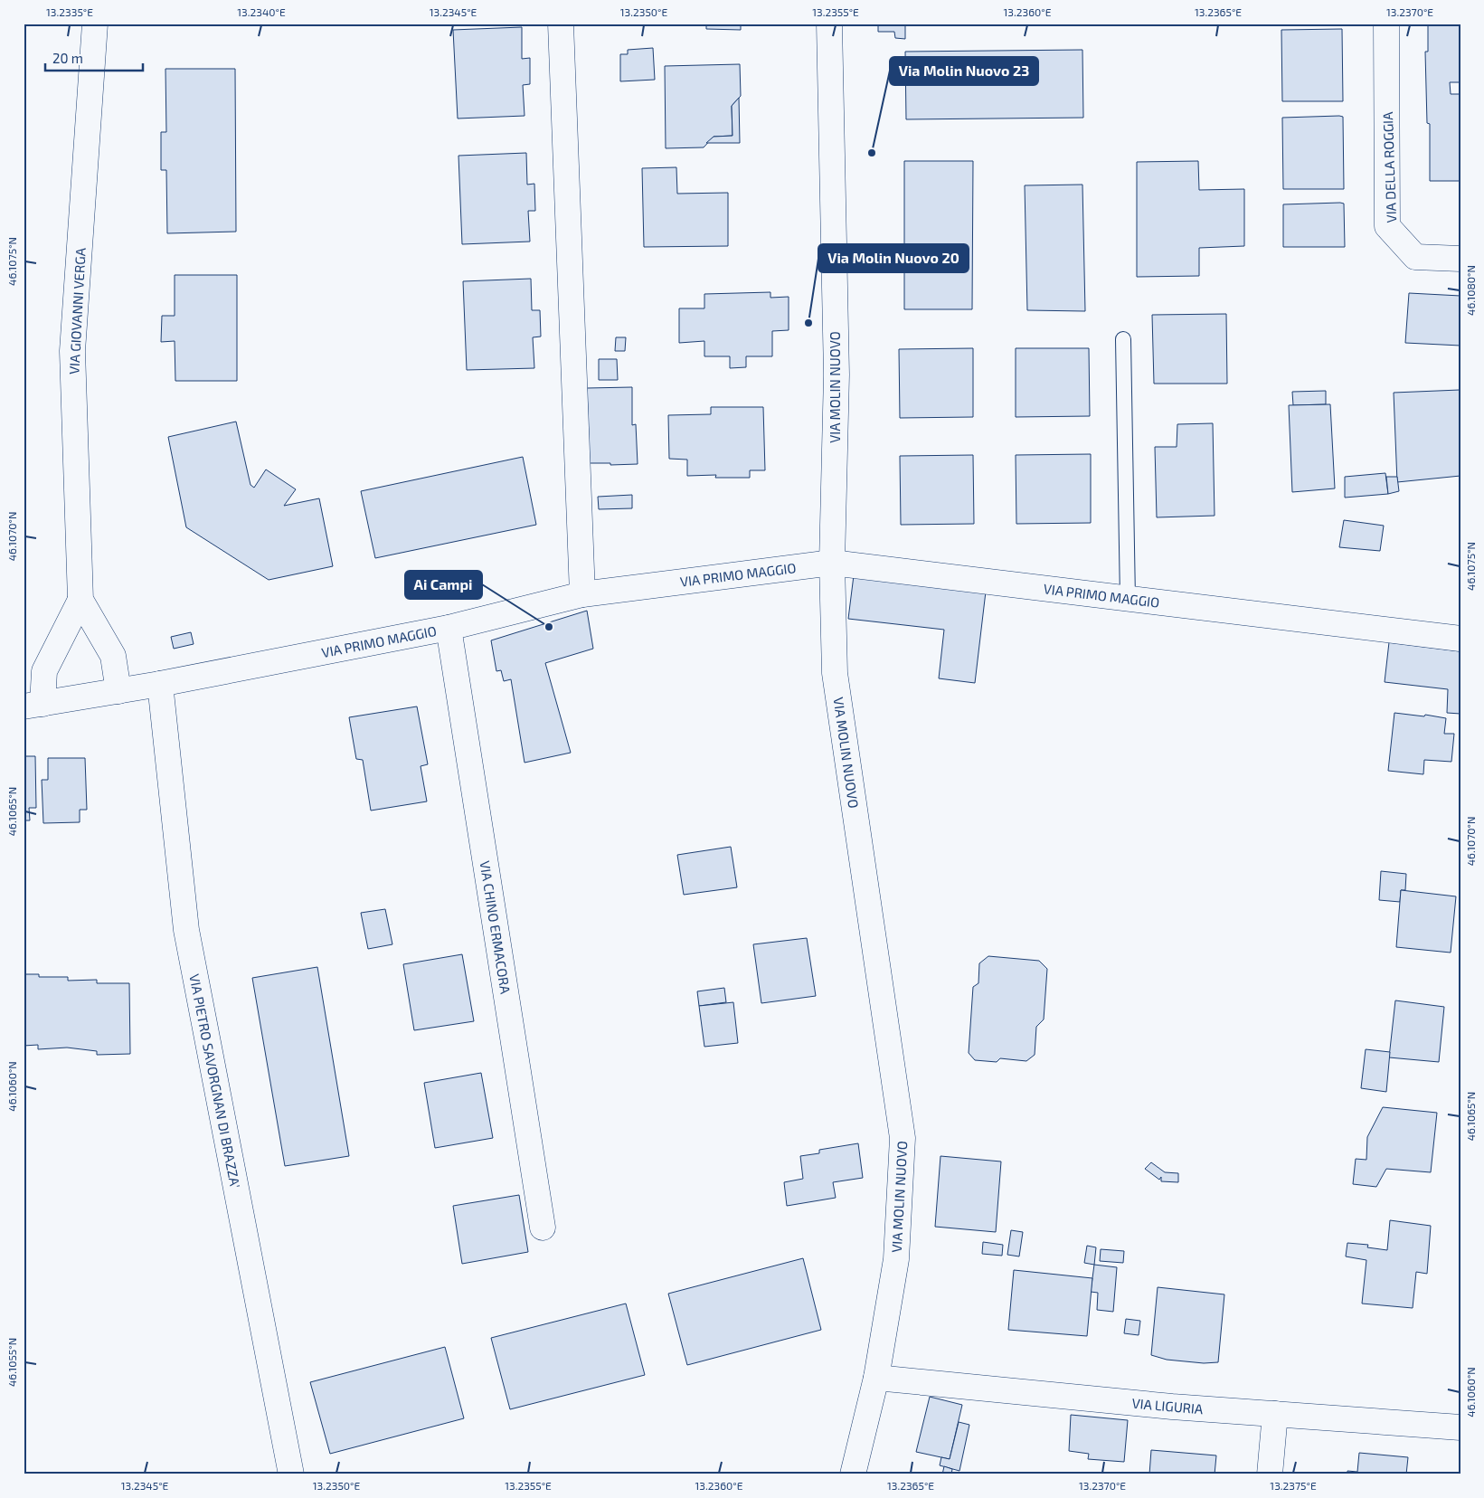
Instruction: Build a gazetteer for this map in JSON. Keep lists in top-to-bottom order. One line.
{"streets":{"street":["VIA DELLA ROGGIA","VIA GIOVANNI VERGA","VIA MOLIN NUOVO","VIA PRIMO MAGGIO","VIA CHINO ERMACORA","VIA PIETRO SAVORGNAN DI BRAZZA'","VIA LIGURIA"]},"crossings":[["VIA GIOVANNI VERGA","VIA PRIMO MAGGIO"],["VIA MOLIN NUOVO","VIA PRIMO MAGGIO"],["VIA MOLIN NUOVO","VIA LIGURIA"],["VIA PRIMO MAGGIO","VIA CHINO ERMACORA"],["VIA PRIMO MAGGIO","VIA PIETRO SAVORGNAN DI BRAZZA'"]],"places":["Via Molin Nuovo 23","Via Molin Nuovo 20","Ai Campi"],"scale_bar":"20 m","coordinates":["13.2335°E","13.2340°E","13.2345°E","13.2350°E","13.2355°E","13.2360°E","13.2365°E","13.2370°E","46.1075°N","46.1080°N","46.1070°N","46.1065°N","46.1060°N","46.1055°N","13.2375°E"]}
